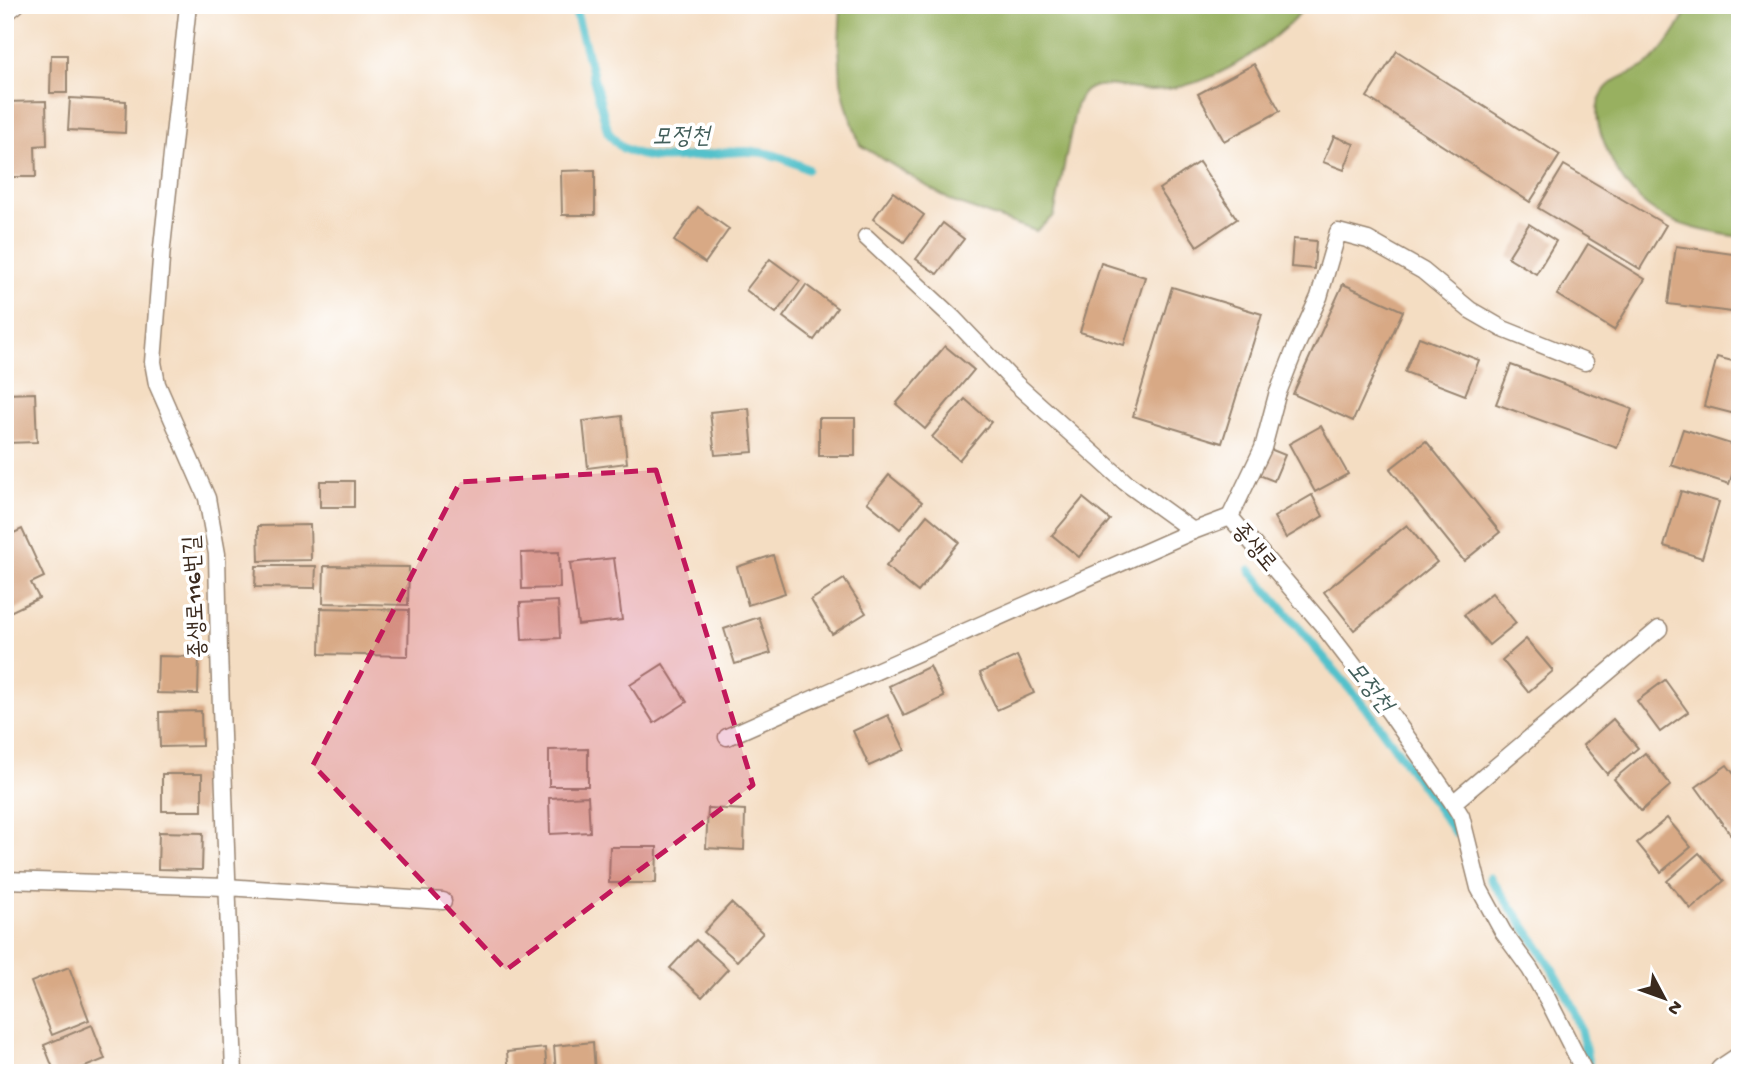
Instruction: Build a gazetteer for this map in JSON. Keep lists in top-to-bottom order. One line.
{"streets":{"lane":["종생로","종생로116번길"]},"water":["모정천"],"north":"bottom right"}
